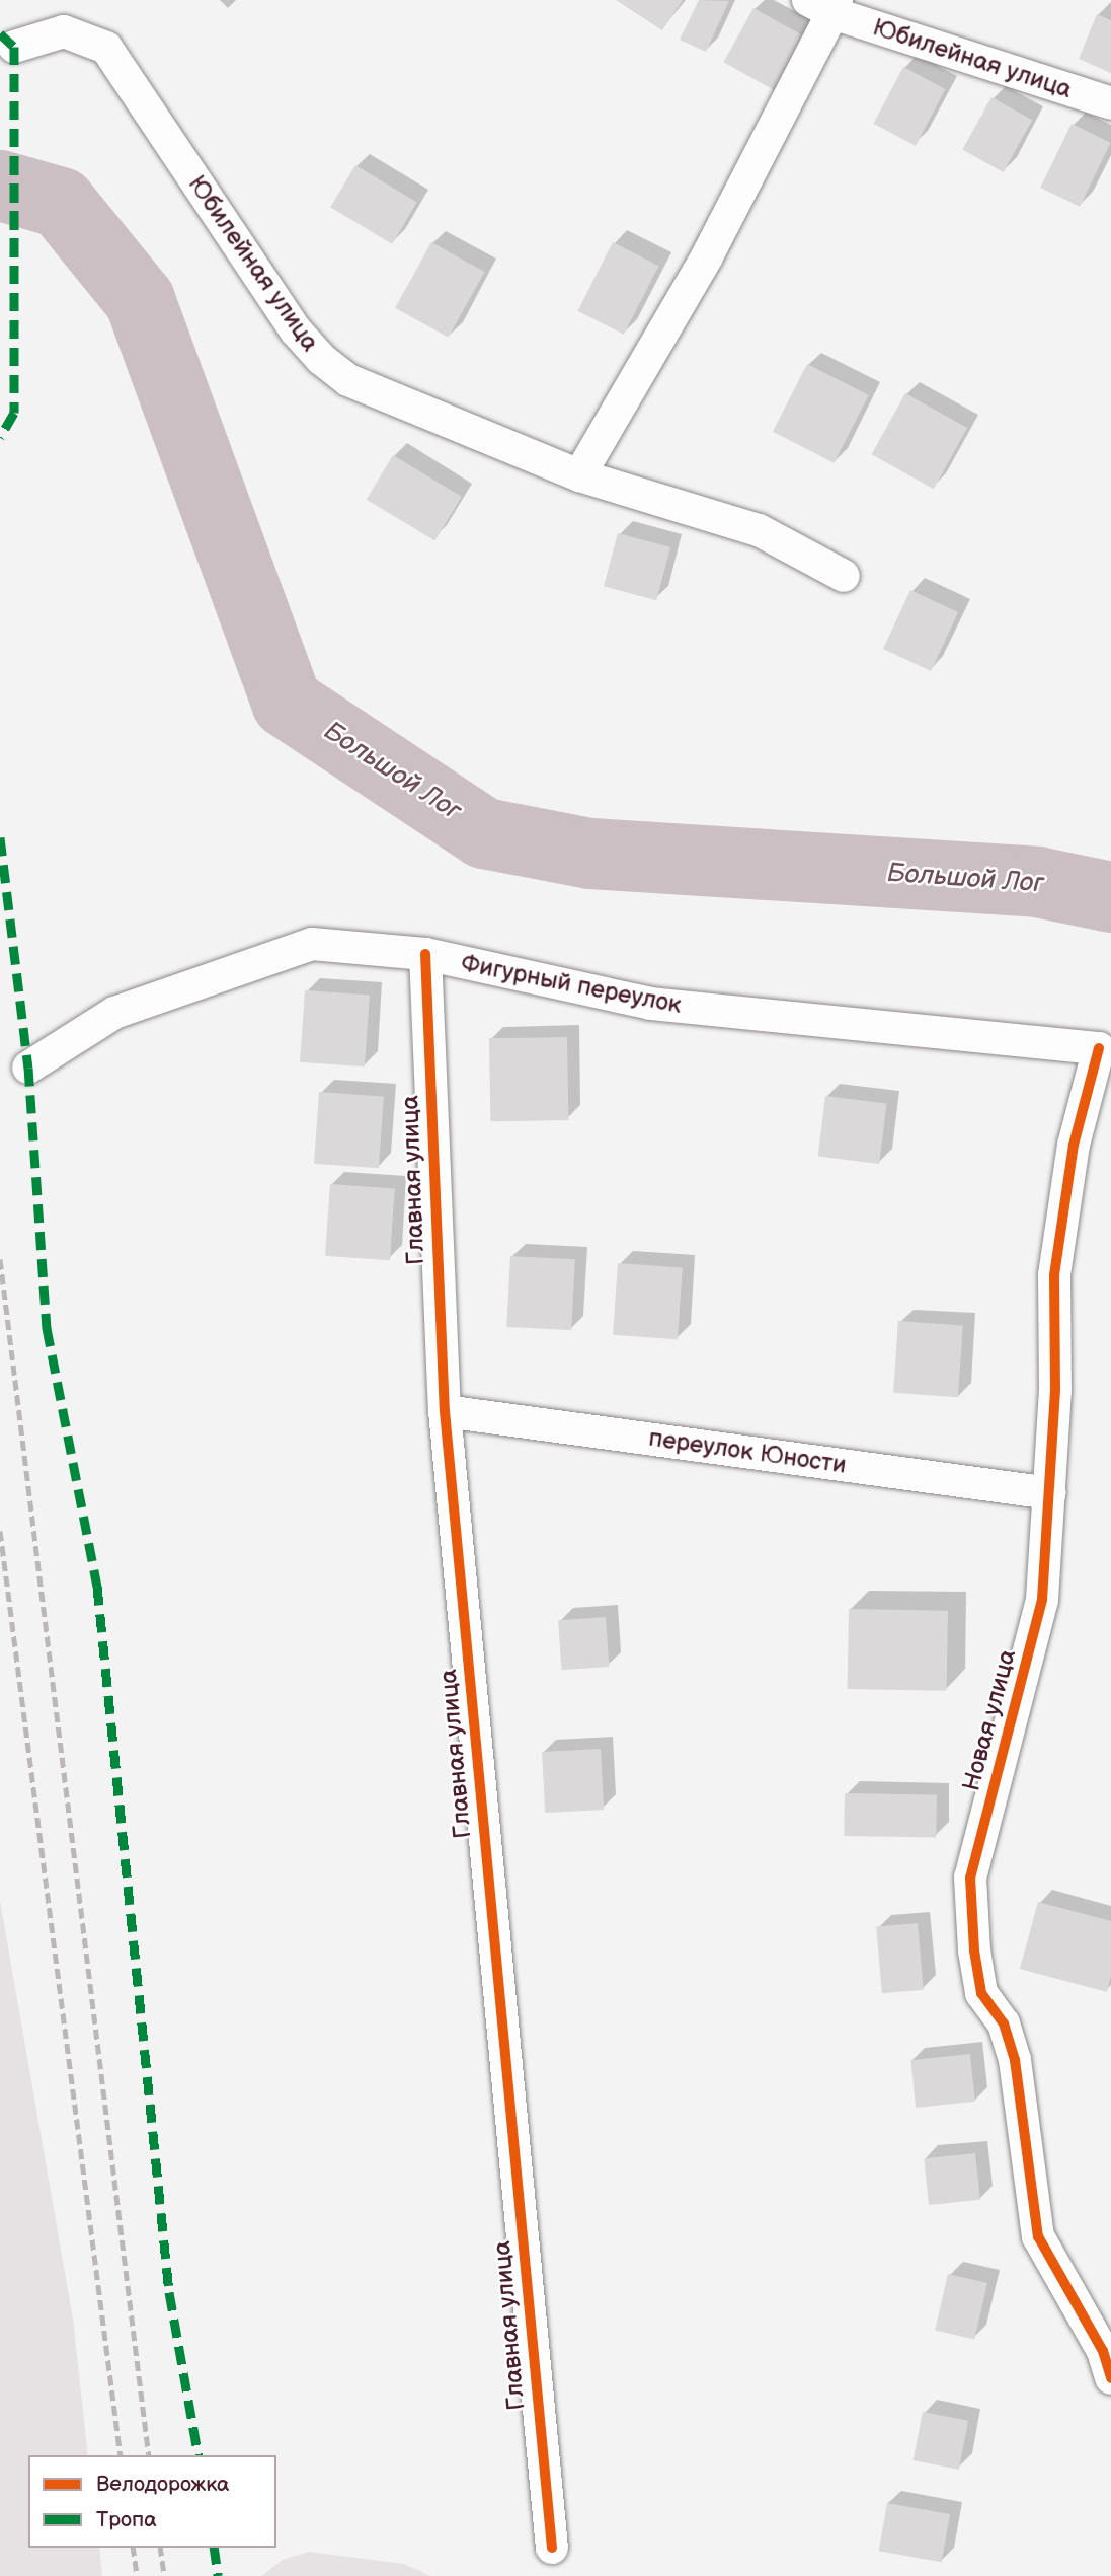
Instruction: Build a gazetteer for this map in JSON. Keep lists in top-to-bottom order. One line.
{"streets":{"street":["Юбилейная улица","Фигурный переулок","Главная улица","переулок Юности","Новая улица"]},"crossings":[["Фигурный переулок","Главная улица"],["Фигурный переулок","Новая улица"],["Главная улица","переулок Юности"],["переулок Юности","Новая улица"]],"water":["Большой Лог"],"legend":["Велодорожка","Тропа"]}
